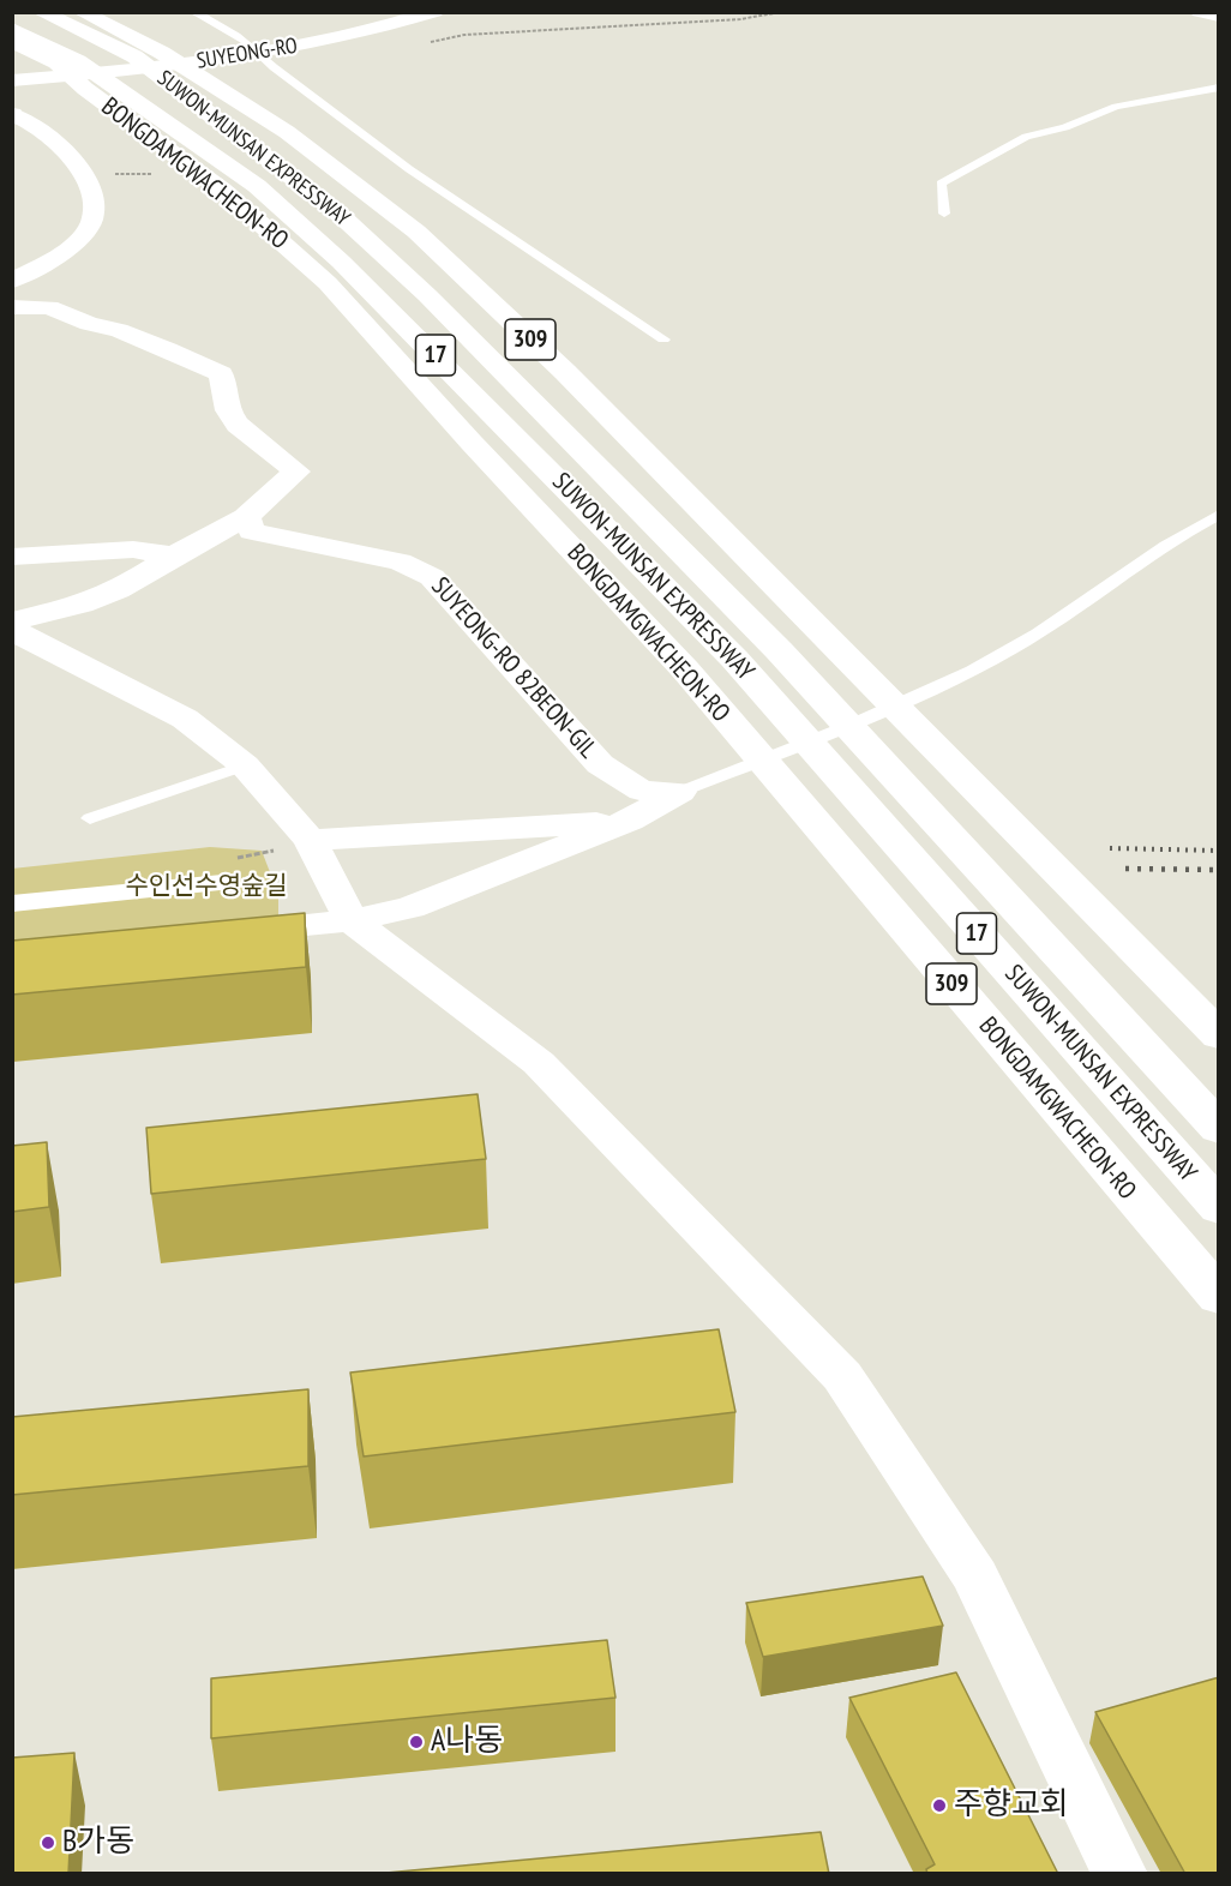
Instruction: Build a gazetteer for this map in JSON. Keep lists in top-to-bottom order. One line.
{"streets":{"main road":["SUYEONG-RO","SUWON-MUNSAN EXPRESSWAY","BONGDAMGWACHEON-RO","309","17"],"street":["SUYEONG-RO 82BEON-GIL"]},"crossings":[["SUYEONG-RO","SUWON-MUNSAN EXPRESSWAY"],["SUYEONG-RO","BONGDAMGWACHEON-RO"],["SUWON-MUNSAN EXPRESSWAY","BONGDAMGWACHEON-RO"]],"parks":["수인선수영숲길"],"places":["A나동","주향교회","B가동"]}
